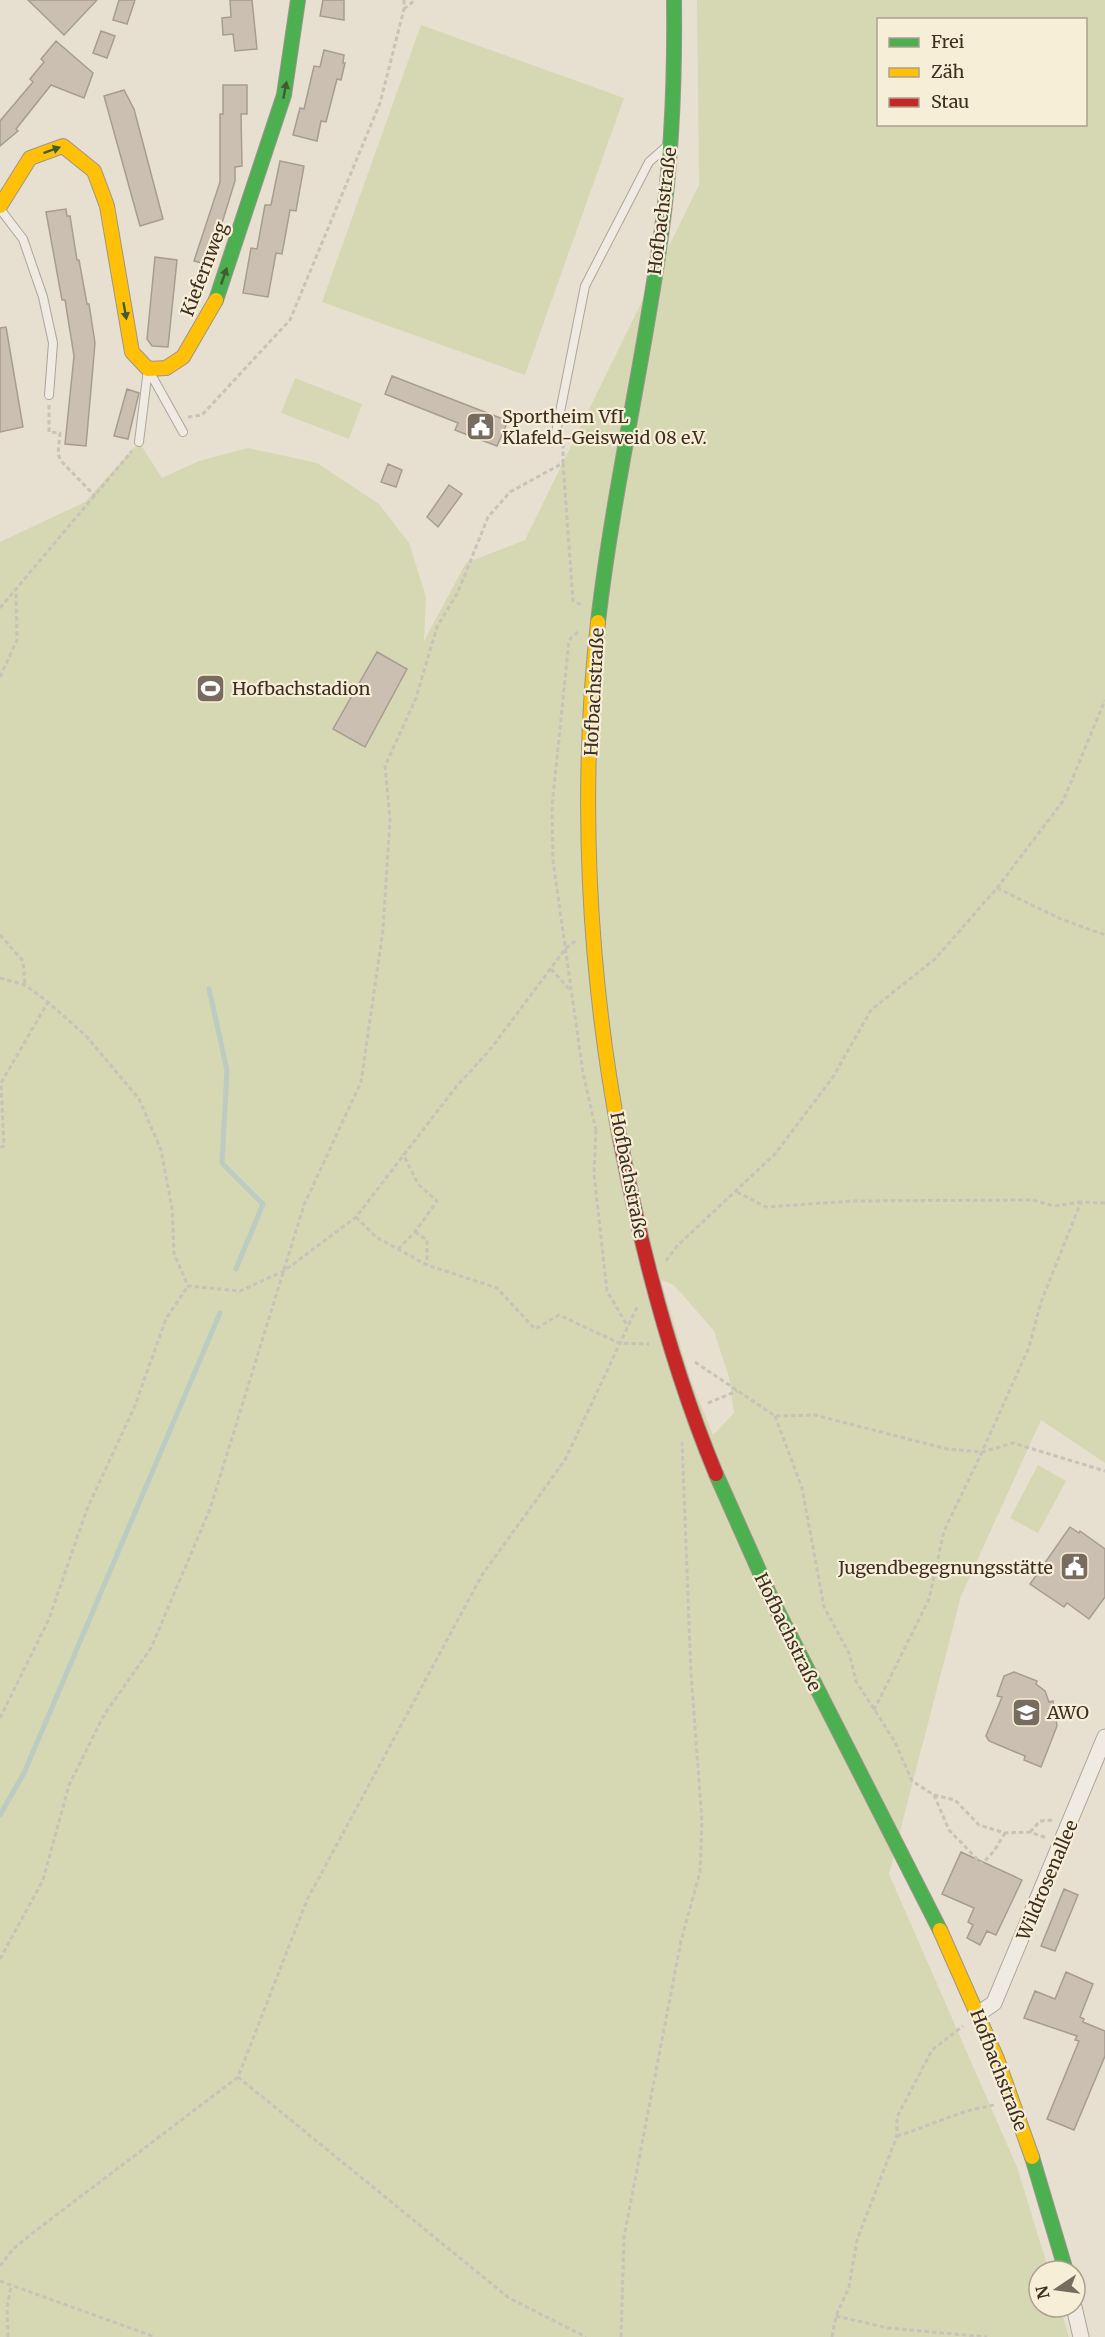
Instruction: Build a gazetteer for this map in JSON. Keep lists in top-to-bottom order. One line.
{"streets":{"street":["Hofbachstraße","Kiefernweg","Wildrosenallee"]},"crossings":[["Hofbachstraße","Wildrosenallee"]],"one_way":["Kiefernweg"],"places":{"public building":["Sportheim VfL Klafeld-Geisweid 08 e.V.","Jugendbegegnungsstätte"],"sports":["Hofbachstadion"],"school or university":["AWO"]},"legend":["Frei","Zäh","Stau"],"north":"left"}
